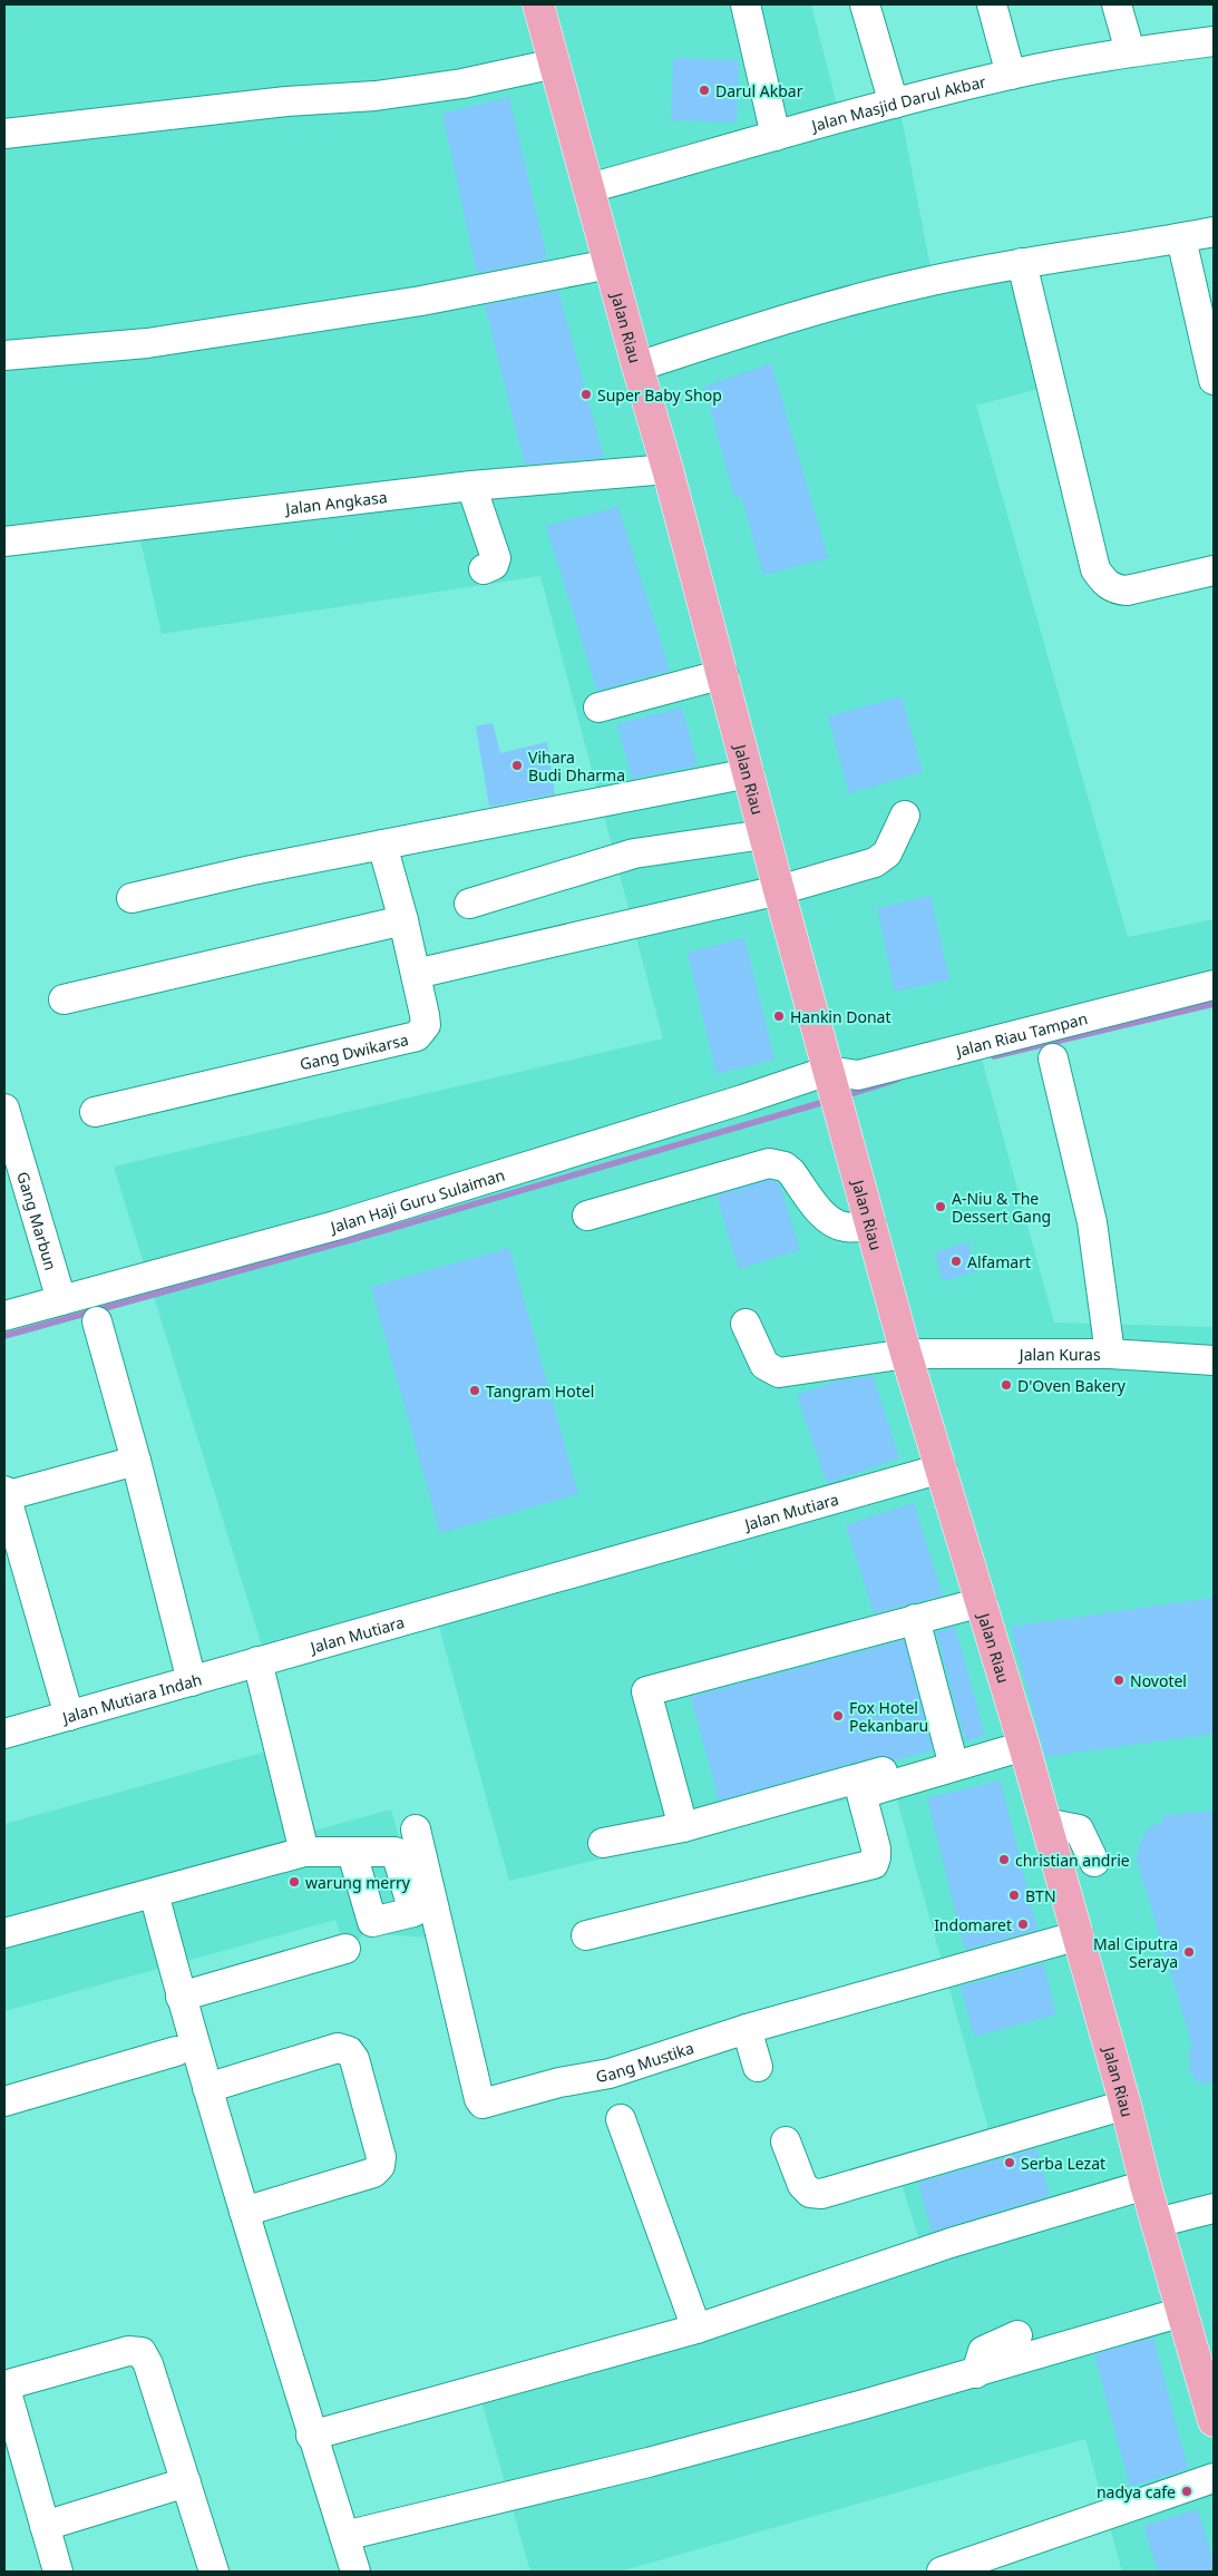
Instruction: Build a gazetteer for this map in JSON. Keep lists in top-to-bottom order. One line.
{"streets":{"main road":["Jalan Riau"],"street":["Jalan Masjid Darul Akbar","Jalan Angkasa","Jalan Riau Tampan","Gang Dwikarsa","Jalan Haji Guru Sulaiman","Gang Marbun","Jalan Kuras","Jalan Mutiara","Jalan Mutiara Indah","Gang Mustika"]},"crossings":[["Jalan Masjid Darul Akbar","Jalan Riau"],["Jalan Riau","Jalan Angkasa"],["Jalan Riau","Jalan Riau Tampan"],["Jalan Riau","Jalan Haji Guru Sulaiman"],["Jalan Riau","Jalan Kuras"],["Jalan Riau","Jalan Mutiara"],["Jalan Riau","Gang Mustika"],["Jalan Riau Tampan","Jalan Haji Guru Sulaiman"],["Jalan Haji Guru Sulaiman","Gang Marbun"],["Jalan Mutiara","Jalan Mutiara Indah"]],"places":["Darul Akbar","Super Baby Shop","Vihara Budi Dharma","Hankin Donat","A-Niu & The Dessert Gang","Alfamart","D'Oven Bakery","Tangram Hotel","Novotel","Fox Hotel Pekanbaru","christian andrie","warung merry","BTN","Indomaret","Mal Ciputra Seraya","Serba Lezat","nadya cafe"]}
